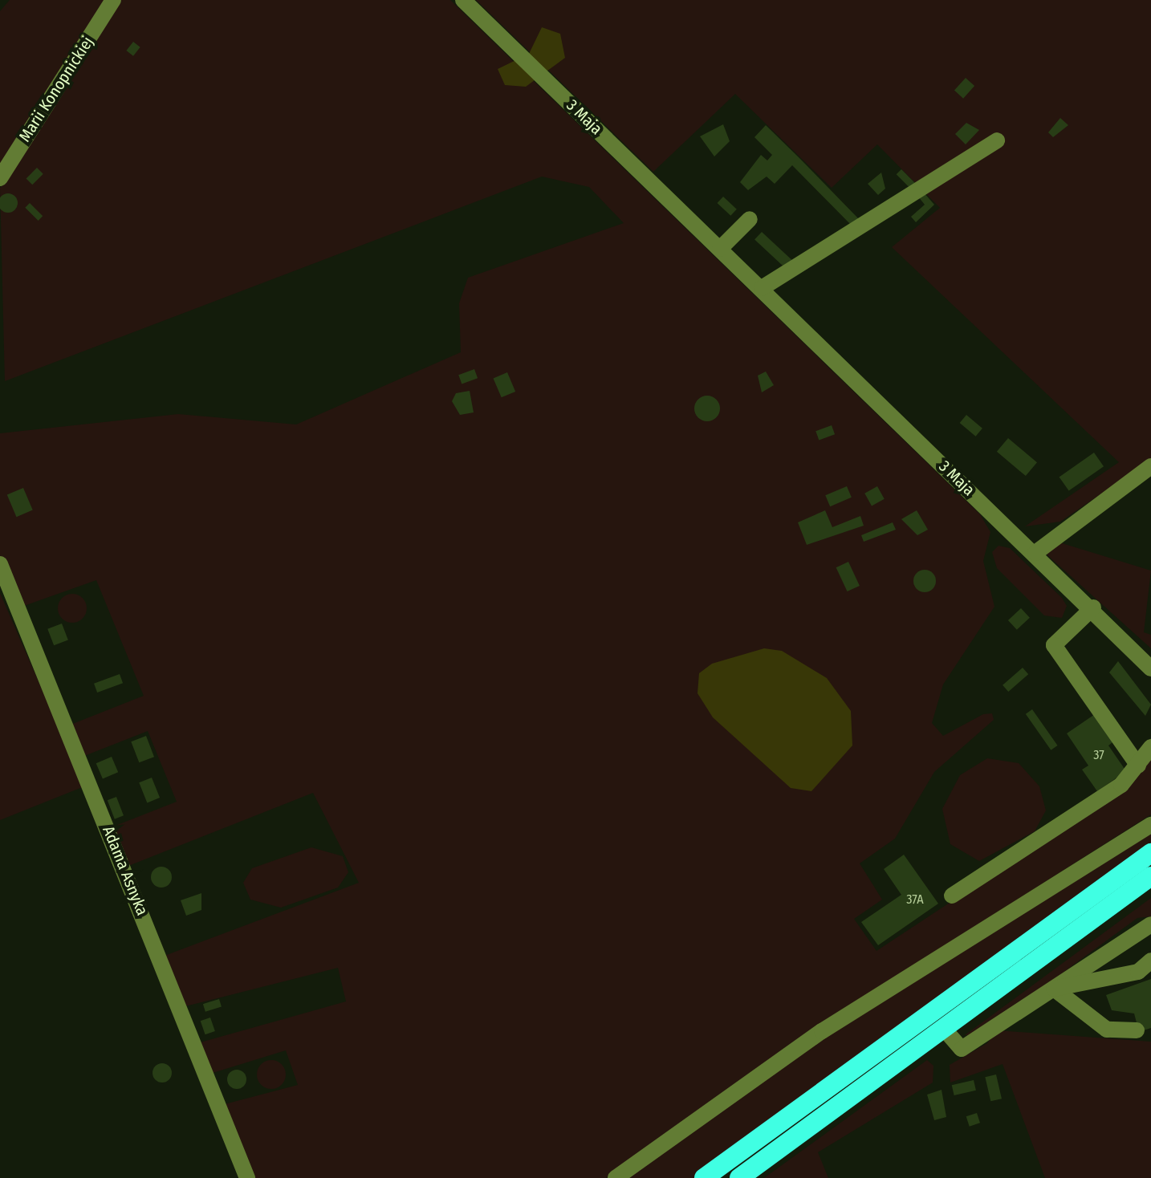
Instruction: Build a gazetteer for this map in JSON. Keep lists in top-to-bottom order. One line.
{"streets":{"street":["Marii Konopnickiej","3 Maja","Adama Asnyka"]},"house_numbers":["37","37A"]}
